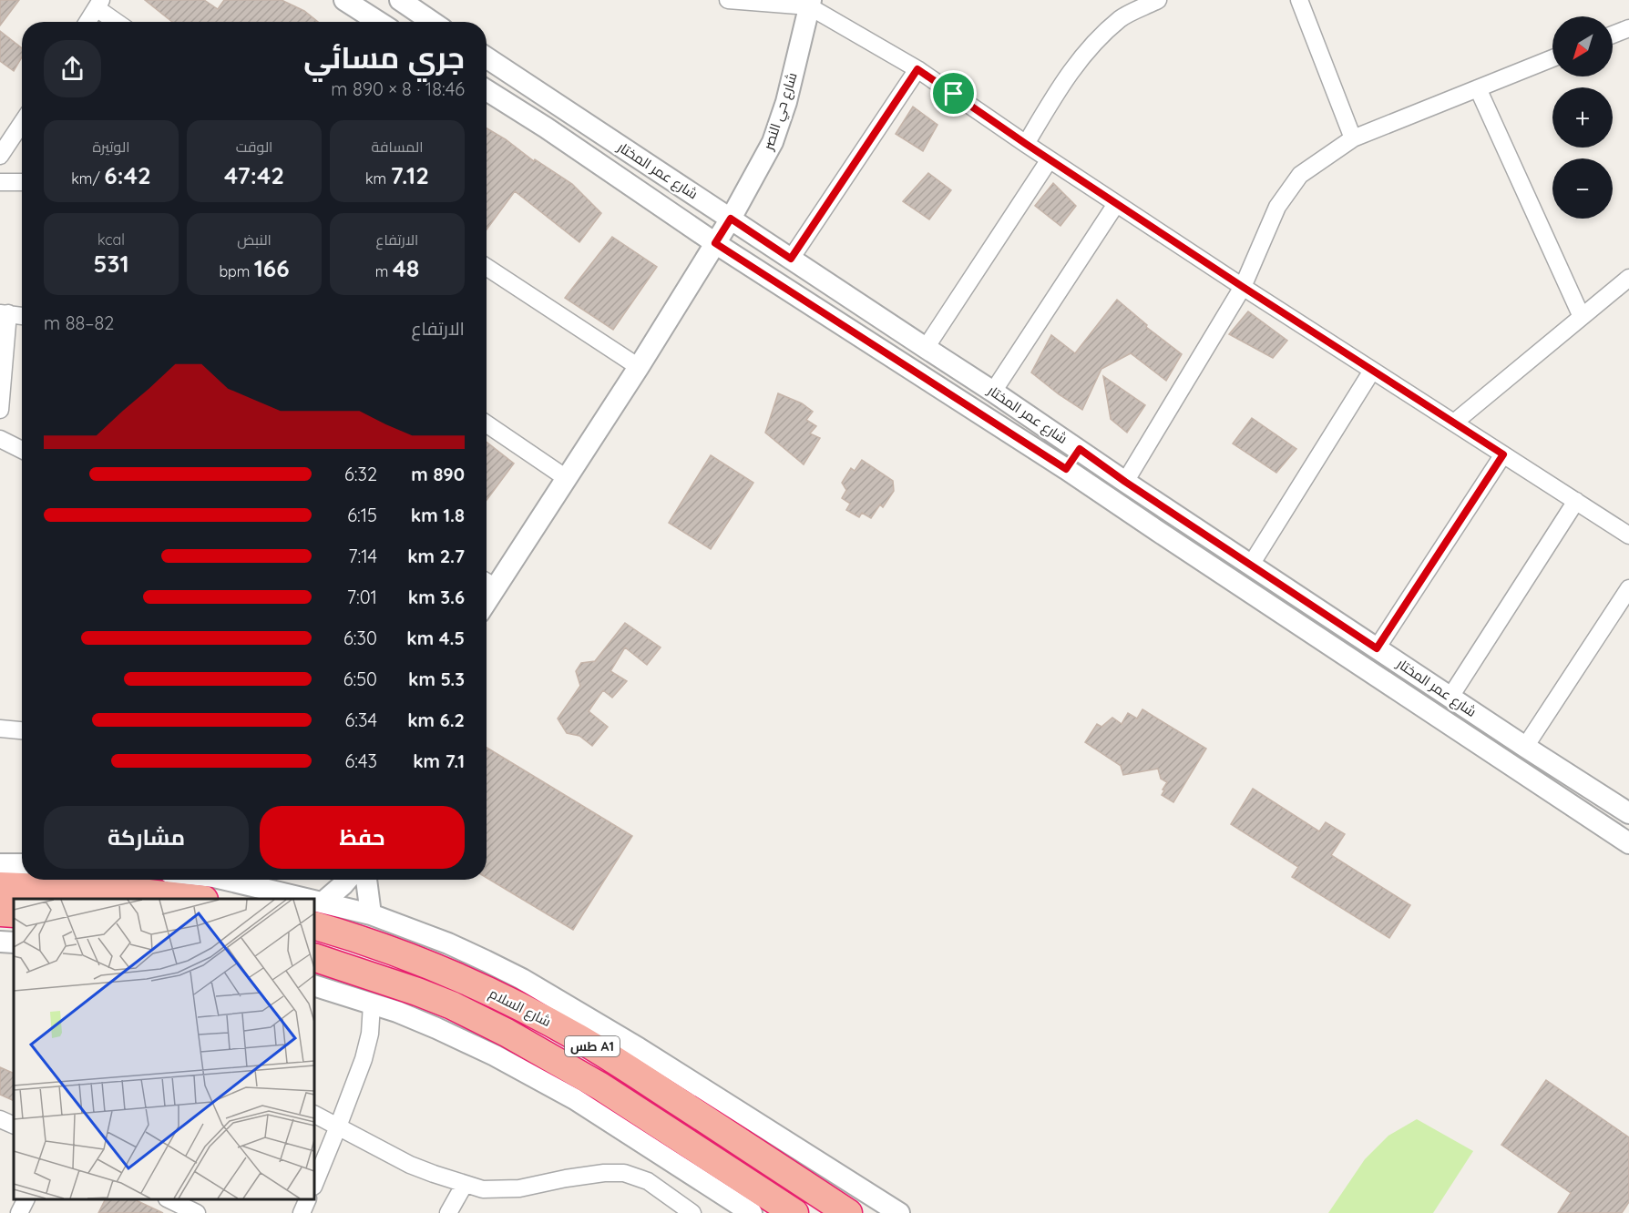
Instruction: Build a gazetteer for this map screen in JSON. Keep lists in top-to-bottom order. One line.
{"streets":{"highway":["شارع السلام","طس A1"],"street":["شارع حي النصر","شارع عمر المختار"]},"crossings":[["شارع حي النصر","شارع عمر المختار"]],"north":"bottom left","page":{"map_buttons":["+","−"],"heading":["جري مسائي","18:46 · 8 × 890 m"],"stats":[["المسافة","7.12 km"],["الوقت","47:42"],["الوتيرة","6:42 /km"],["الارتفاع","48 m"],["النبض","166 bpm"],["kcal","531"]],"chart":["الارتفاع","82–88 m"],"list":[{"name":"890 m","note":"6:32"},{"name":"1.8 km","note":"6:15"},{"name":"2.7 km","note":"7:14"},{"name":"3.6 km","note":"7:01"},{"name":"4.5 km","note":"6:30"},{"name":"5.3 km","note":"6:50"},{"name":"6.2 km","note":"6:34"},{"name":"7.1 km","note":"6:43"}],"buttons":["حفظ","مشاركة"]}}
